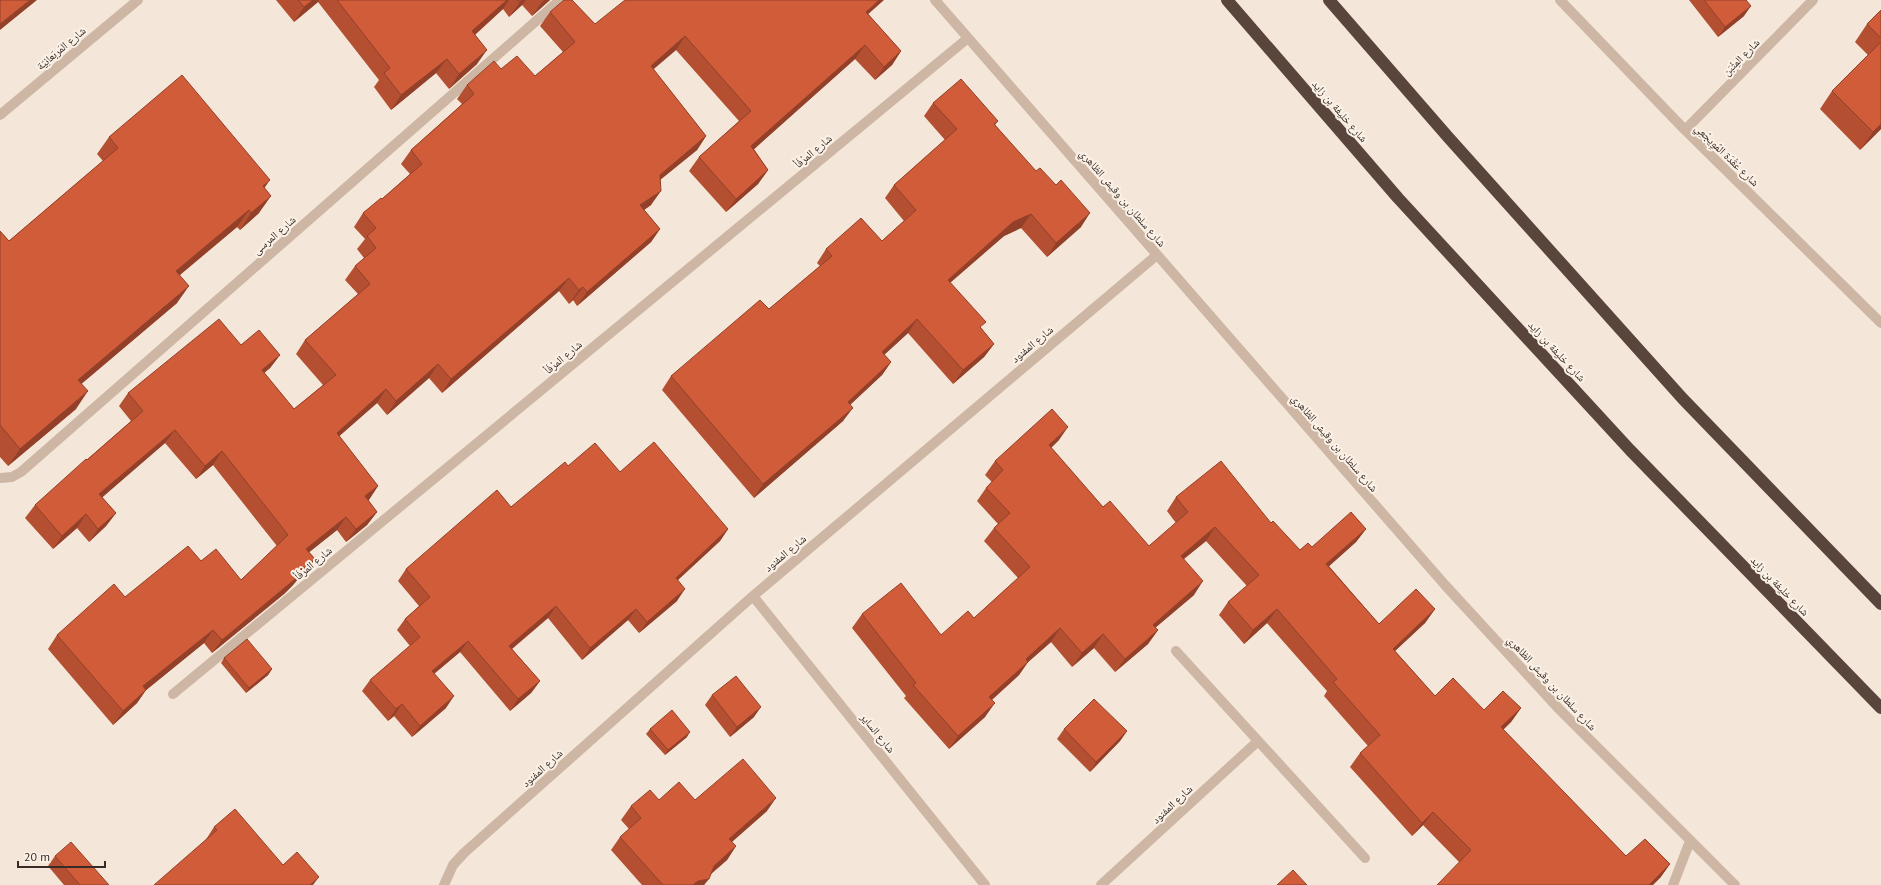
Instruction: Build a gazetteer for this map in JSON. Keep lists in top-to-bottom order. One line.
{"streets":{"highway":["شارع خليفة بن زايد"],"street":["شارع المَربَعانِيّة","شارع المِثْبَن","شارع المرْفَأ","شارع عُقْدَة المُوِيجْعِي","شارع سلطان بن وقيش الظاهري","شارع المرسى","شارع المفنود","شارع الساير"]},"crossings":[["شارع المِثْبَن","شارع عُقْدَة المُوِيجْعِي"],["شارع المرْفَأ","شارع سلطان بن وقيش الظاهري"],["شارع سلطان بن وقيش الظاهري","شارع المفنود"],["شارع المفنود","شارع الساير"]],"scale_bar":"20 m"}
